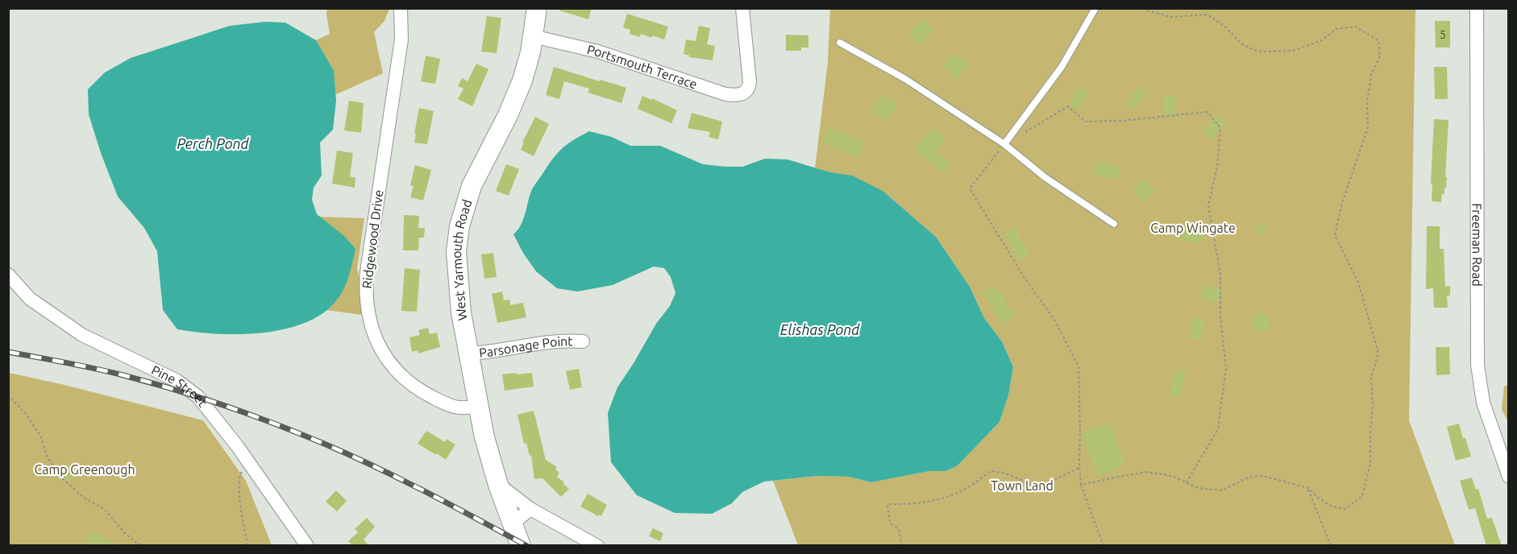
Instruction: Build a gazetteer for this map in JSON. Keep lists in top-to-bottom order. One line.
{"streets":{"main road":["West Yarmouth Road"],"street":["Portsmouth Terrace","Ridgewood Drive","Freeman Road","Parsonage Point","Pine Street"]},"crossings":[["Portsmouth Terrace","West Yarmouth Road"],["Ridgewood Drive","West Yarmouth Road"],["West Yarmouth Road","Parsonage Point"]],"water":["Perch Pond","Elishas Pond"],"parks":["Camp Wingate","Camp Greenough","Town Land"],"house_numbers":["5"]}
